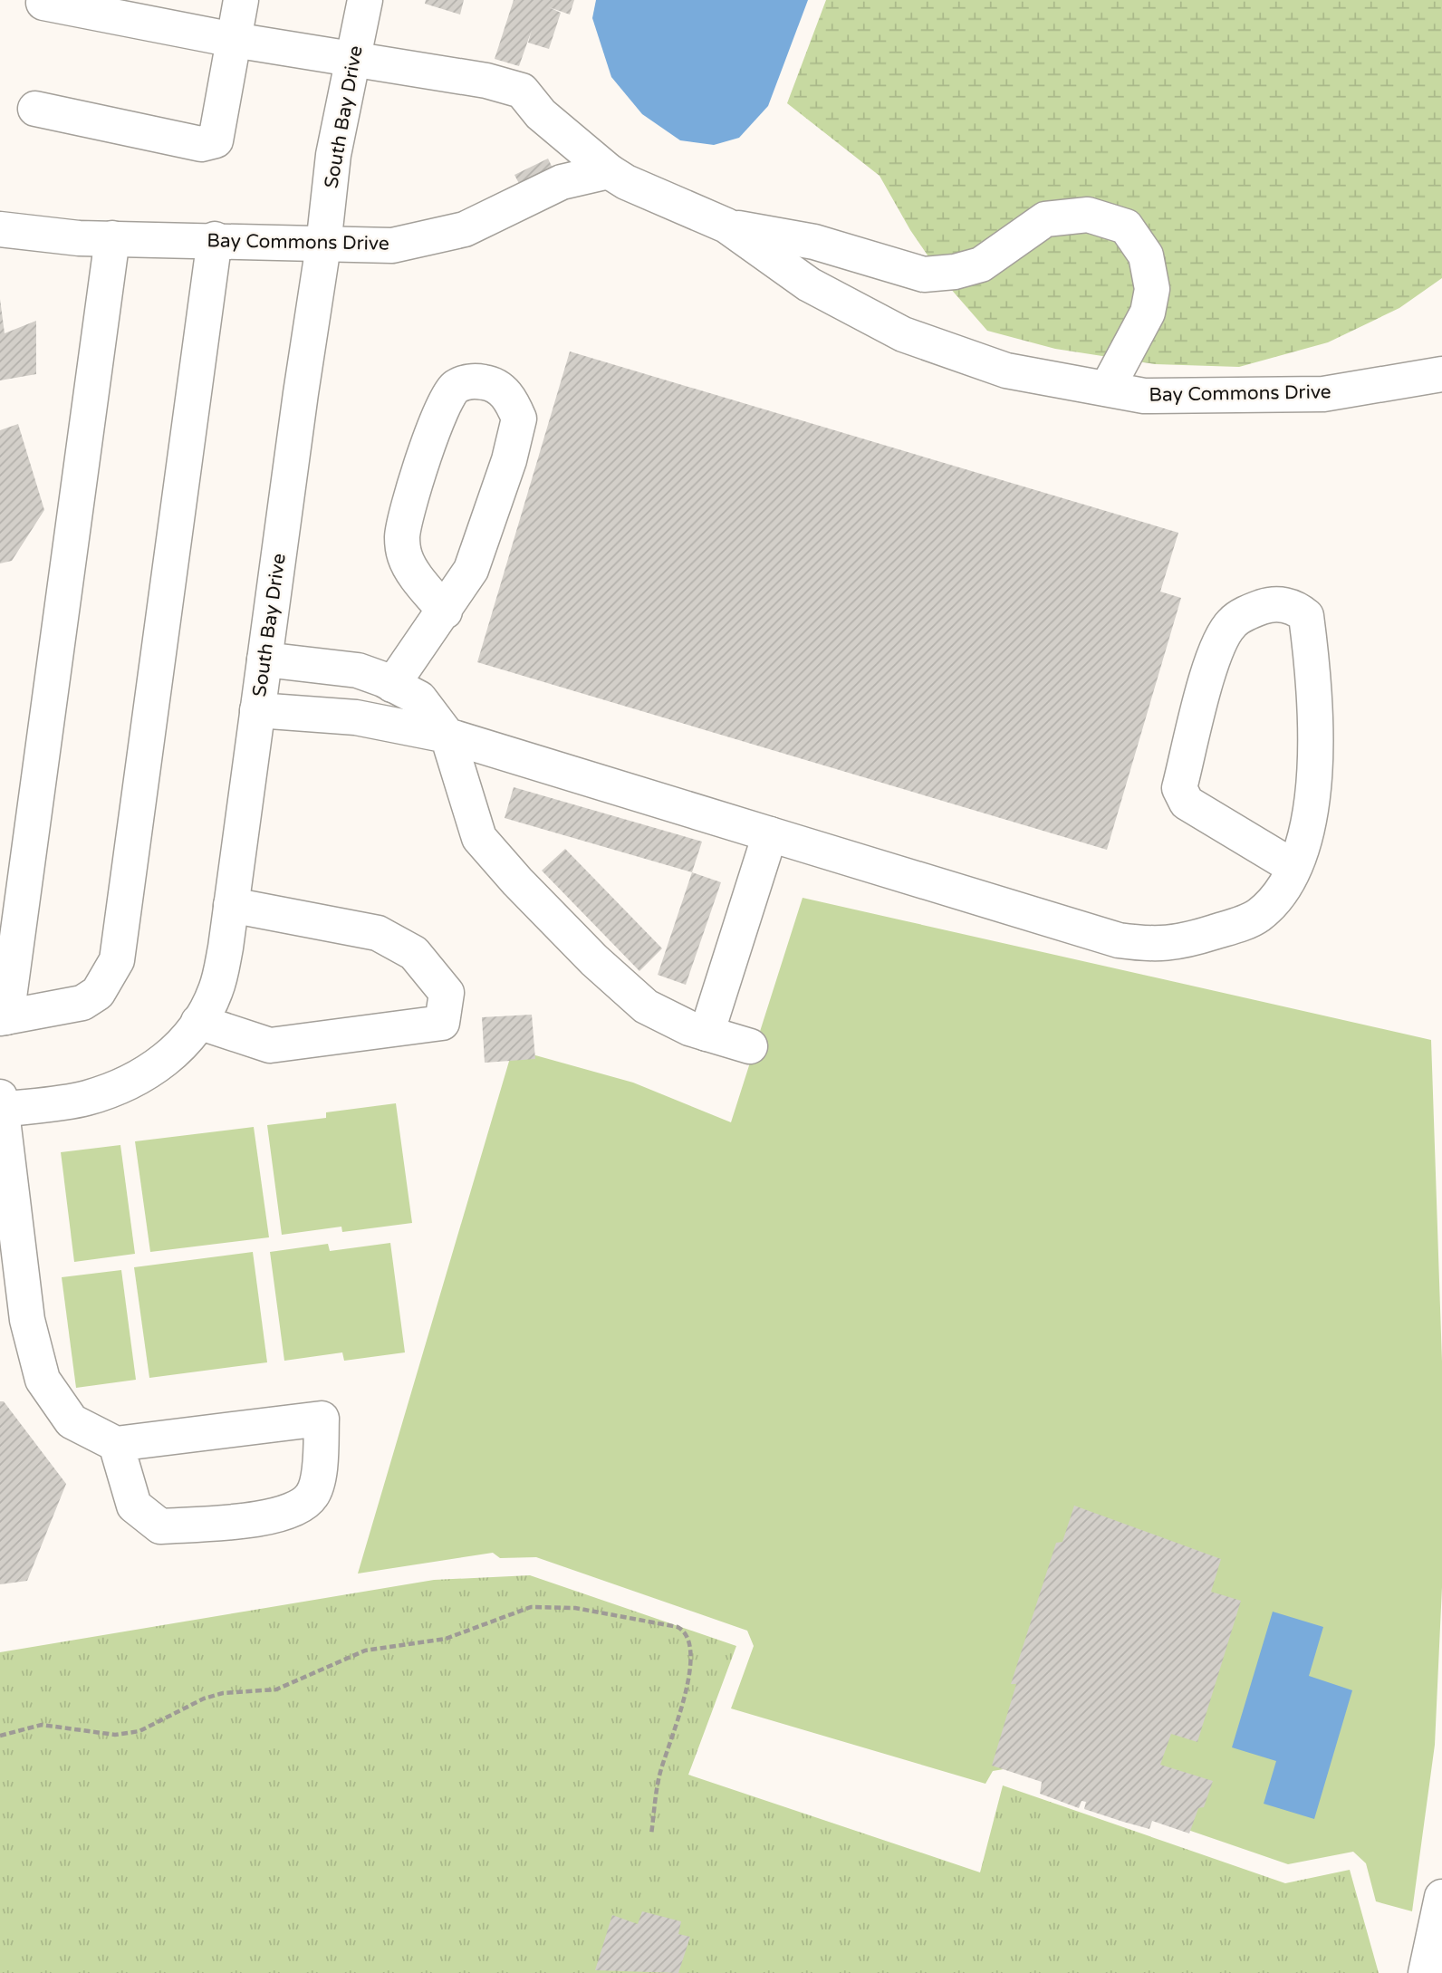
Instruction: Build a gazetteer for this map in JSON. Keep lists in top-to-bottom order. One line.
{"streets":{"street":["South Bay Drive","Bay Commons Drive"]},"crossings":[["South Bay Drive","Bay Commons Drive"]]}
